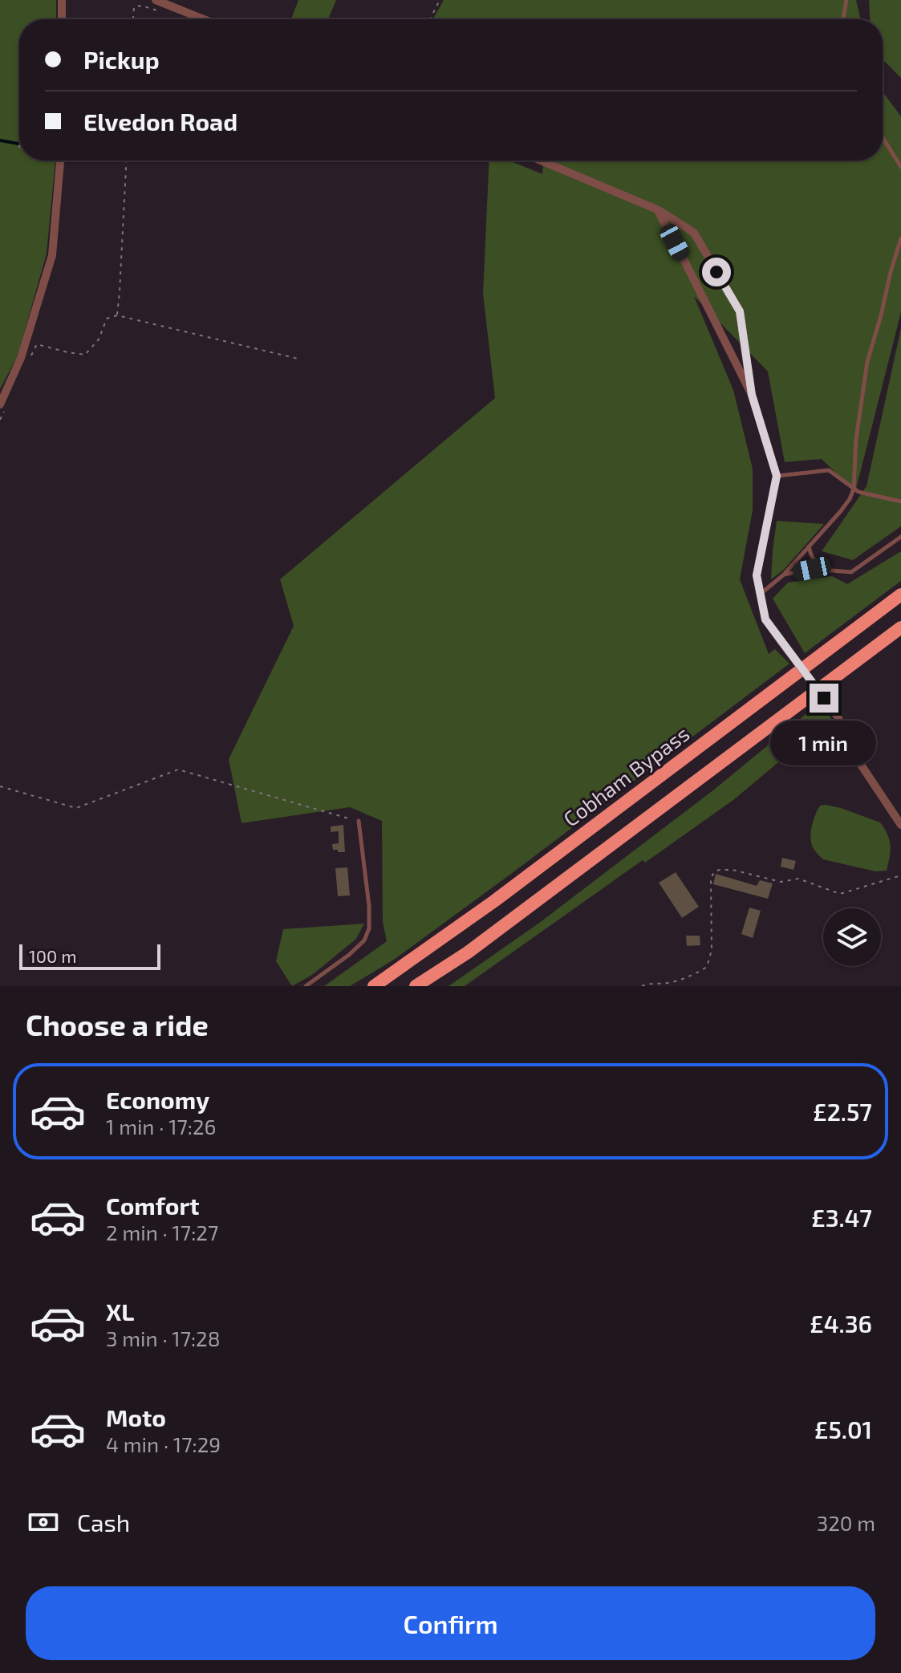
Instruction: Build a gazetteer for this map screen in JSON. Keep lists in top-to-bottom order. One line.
{"streets":{"highway":["Cobham Bypass"]},"scale_bar":"100 m","page":{"banner":["Pickup","Elvedon Road"],"bubble":"1 min","scale":"100 m","heading":"Choose a ride","list":[{"name":"Economy","note":"1 min · 17:26","value":"£2.57"},{"name":"Comfort","note":"2 min · 17:27","value":"£3.47"},{"name":"XL","note":"3 min · 17:28","value":"£4.36"},{"name":"Moto","note":"4 min · 17:29","value":"£5.01"}],"pay":["Cash","320 m"],"buttons":"Confirm"}}
